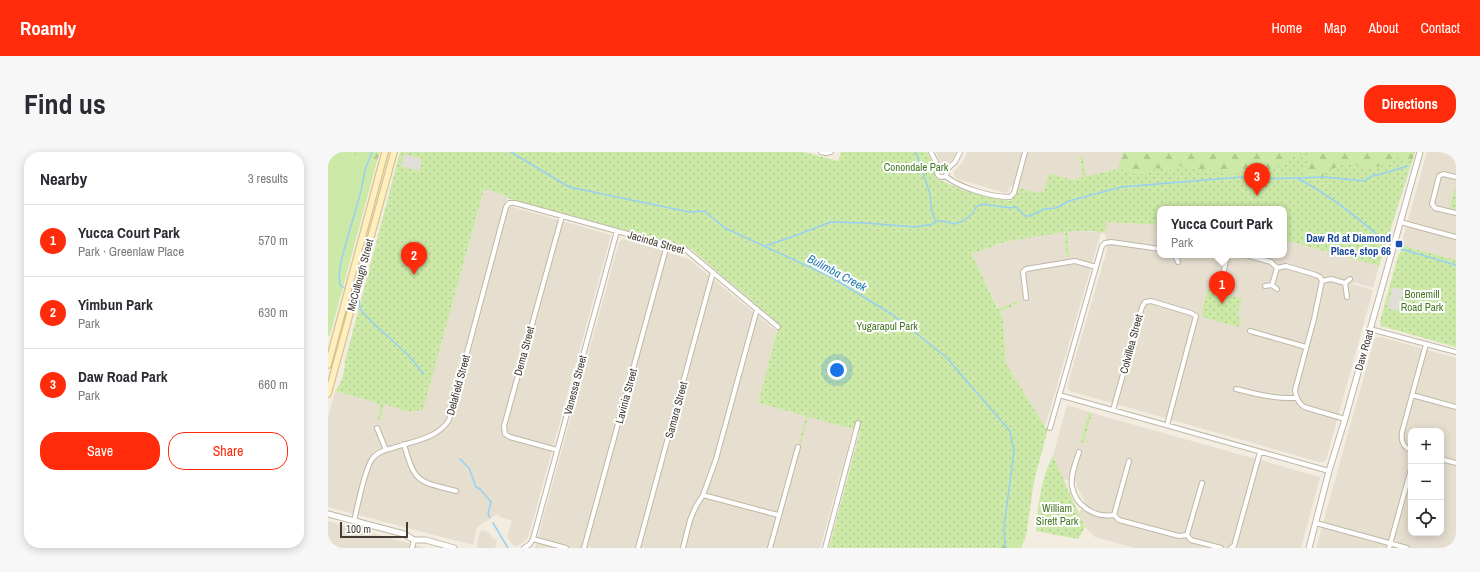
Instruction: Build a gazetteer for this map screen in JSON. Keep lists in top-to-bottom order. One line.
{"streets":{"main road":["McCullough Street"],"street":["Jacinda Street","Colvillea Street","Daw Road","Dema Street","Delafield Street","Vanessa Street","Lavinia Street","Samara Street"]},"crossings":[["Jacinda Street","Dema Street"],["Jacinda Street","Delafield Street"],["Jacinda Street","Vanessa Street"],["Jacinda Street","Lavinia Street"],["Jacinda Street","Samara Street"],["Dema Street","Vanessa Street"]],"water":["Bulimba Creek"],"parks":["Conondale Park","Bonemill Road Park","Yugarapul Park","William Sirett Park"],"places":{"transit":["Daw Rd at Diamond Place, stop 66"]},"scale_bar":"100 m","page":{"header":"Roamly","nav":["Home","Map","About","Contact"],"title":"Find us","buttons":["Directions",["Save","Share"]],"heading":["Nearby","3 results"],"pins":["3","2","1"],"list":[{"mark":"1","name":"Yucca Court Park","note":"Park · Greenlaw Place","value":"570 m"},{"mark":"2","name":"Yimbun Park","note":"Park","value":"630 m"},{"mark":"3","name":"Daw Road Park","note":"Park","value":"660 m"}],"popup":["Yucca Court Park","Park"],"map_buttons":["+","−"],"scale":"100 m"}}
